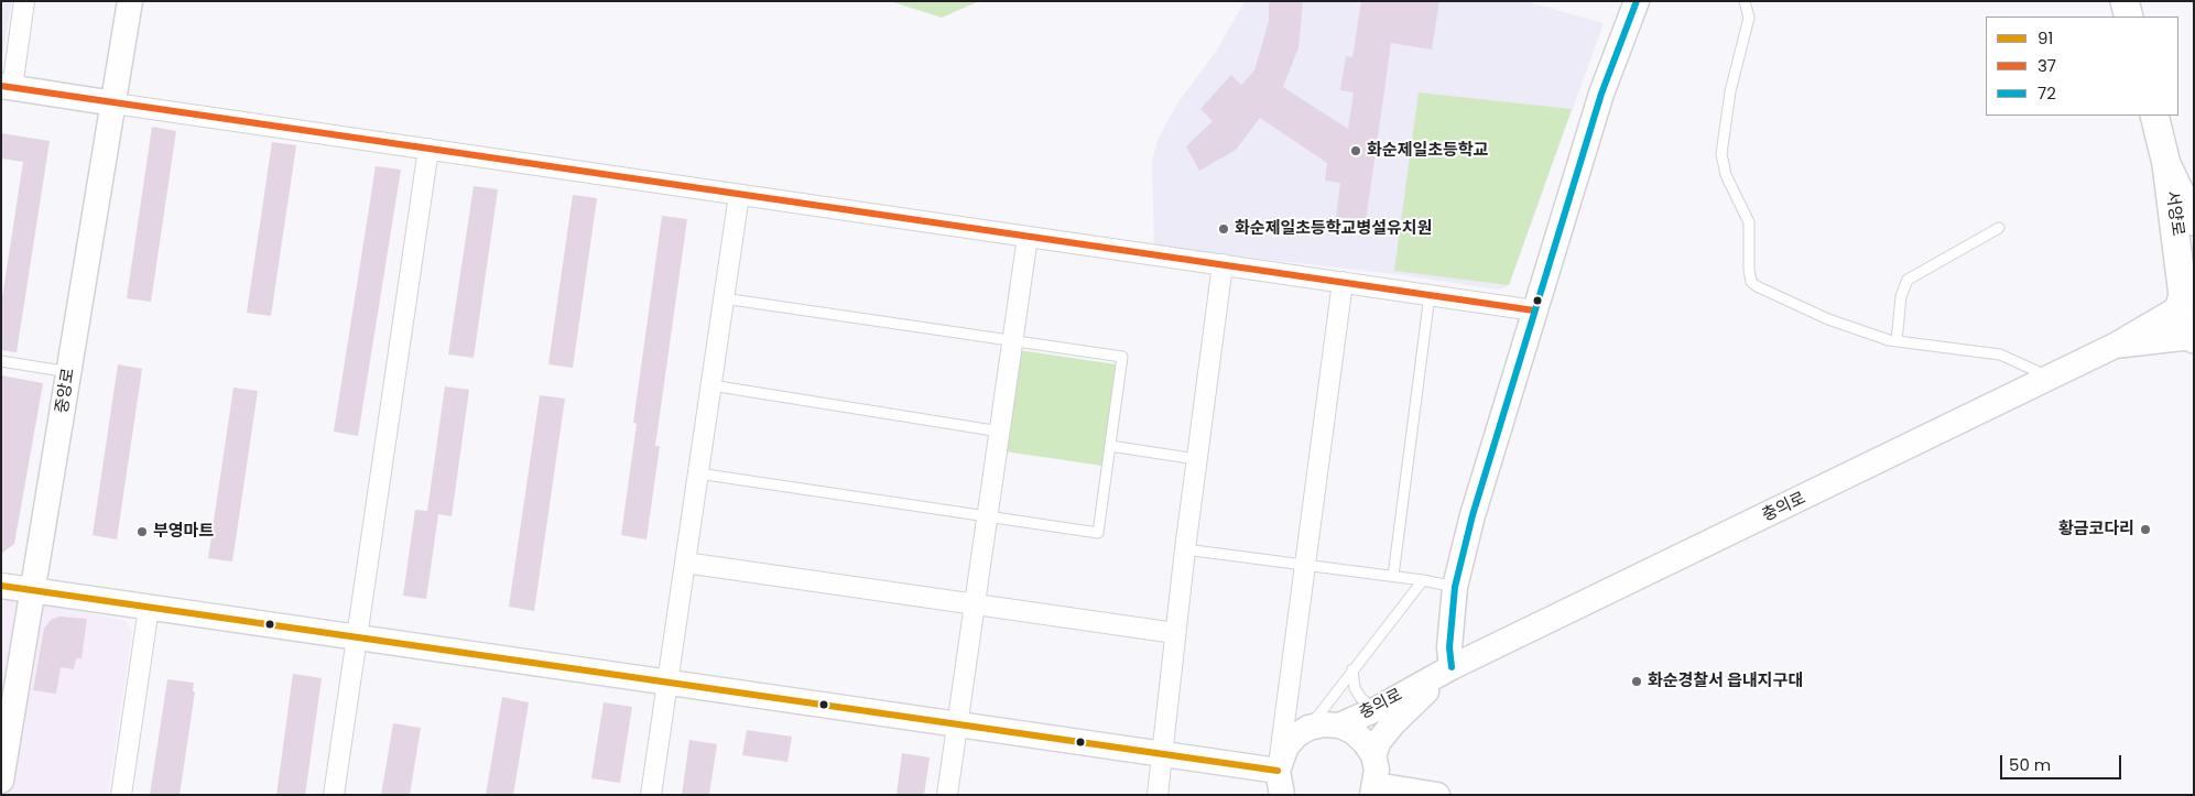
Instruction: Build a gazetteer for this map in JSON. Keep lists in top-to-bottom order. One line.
{"streets":{"main road":["서양로"],"street":["중앙로","충의로"]},"places":["화순제일초등학교","화순제일초등학교병설유치원","황금코다리","부영마트","화순경찰서 읍내지구대"],"lines":["transit line 72","transit line 37","transit line 91"],"legend":["91","37","72"],"scale_bar":"50 m"}
